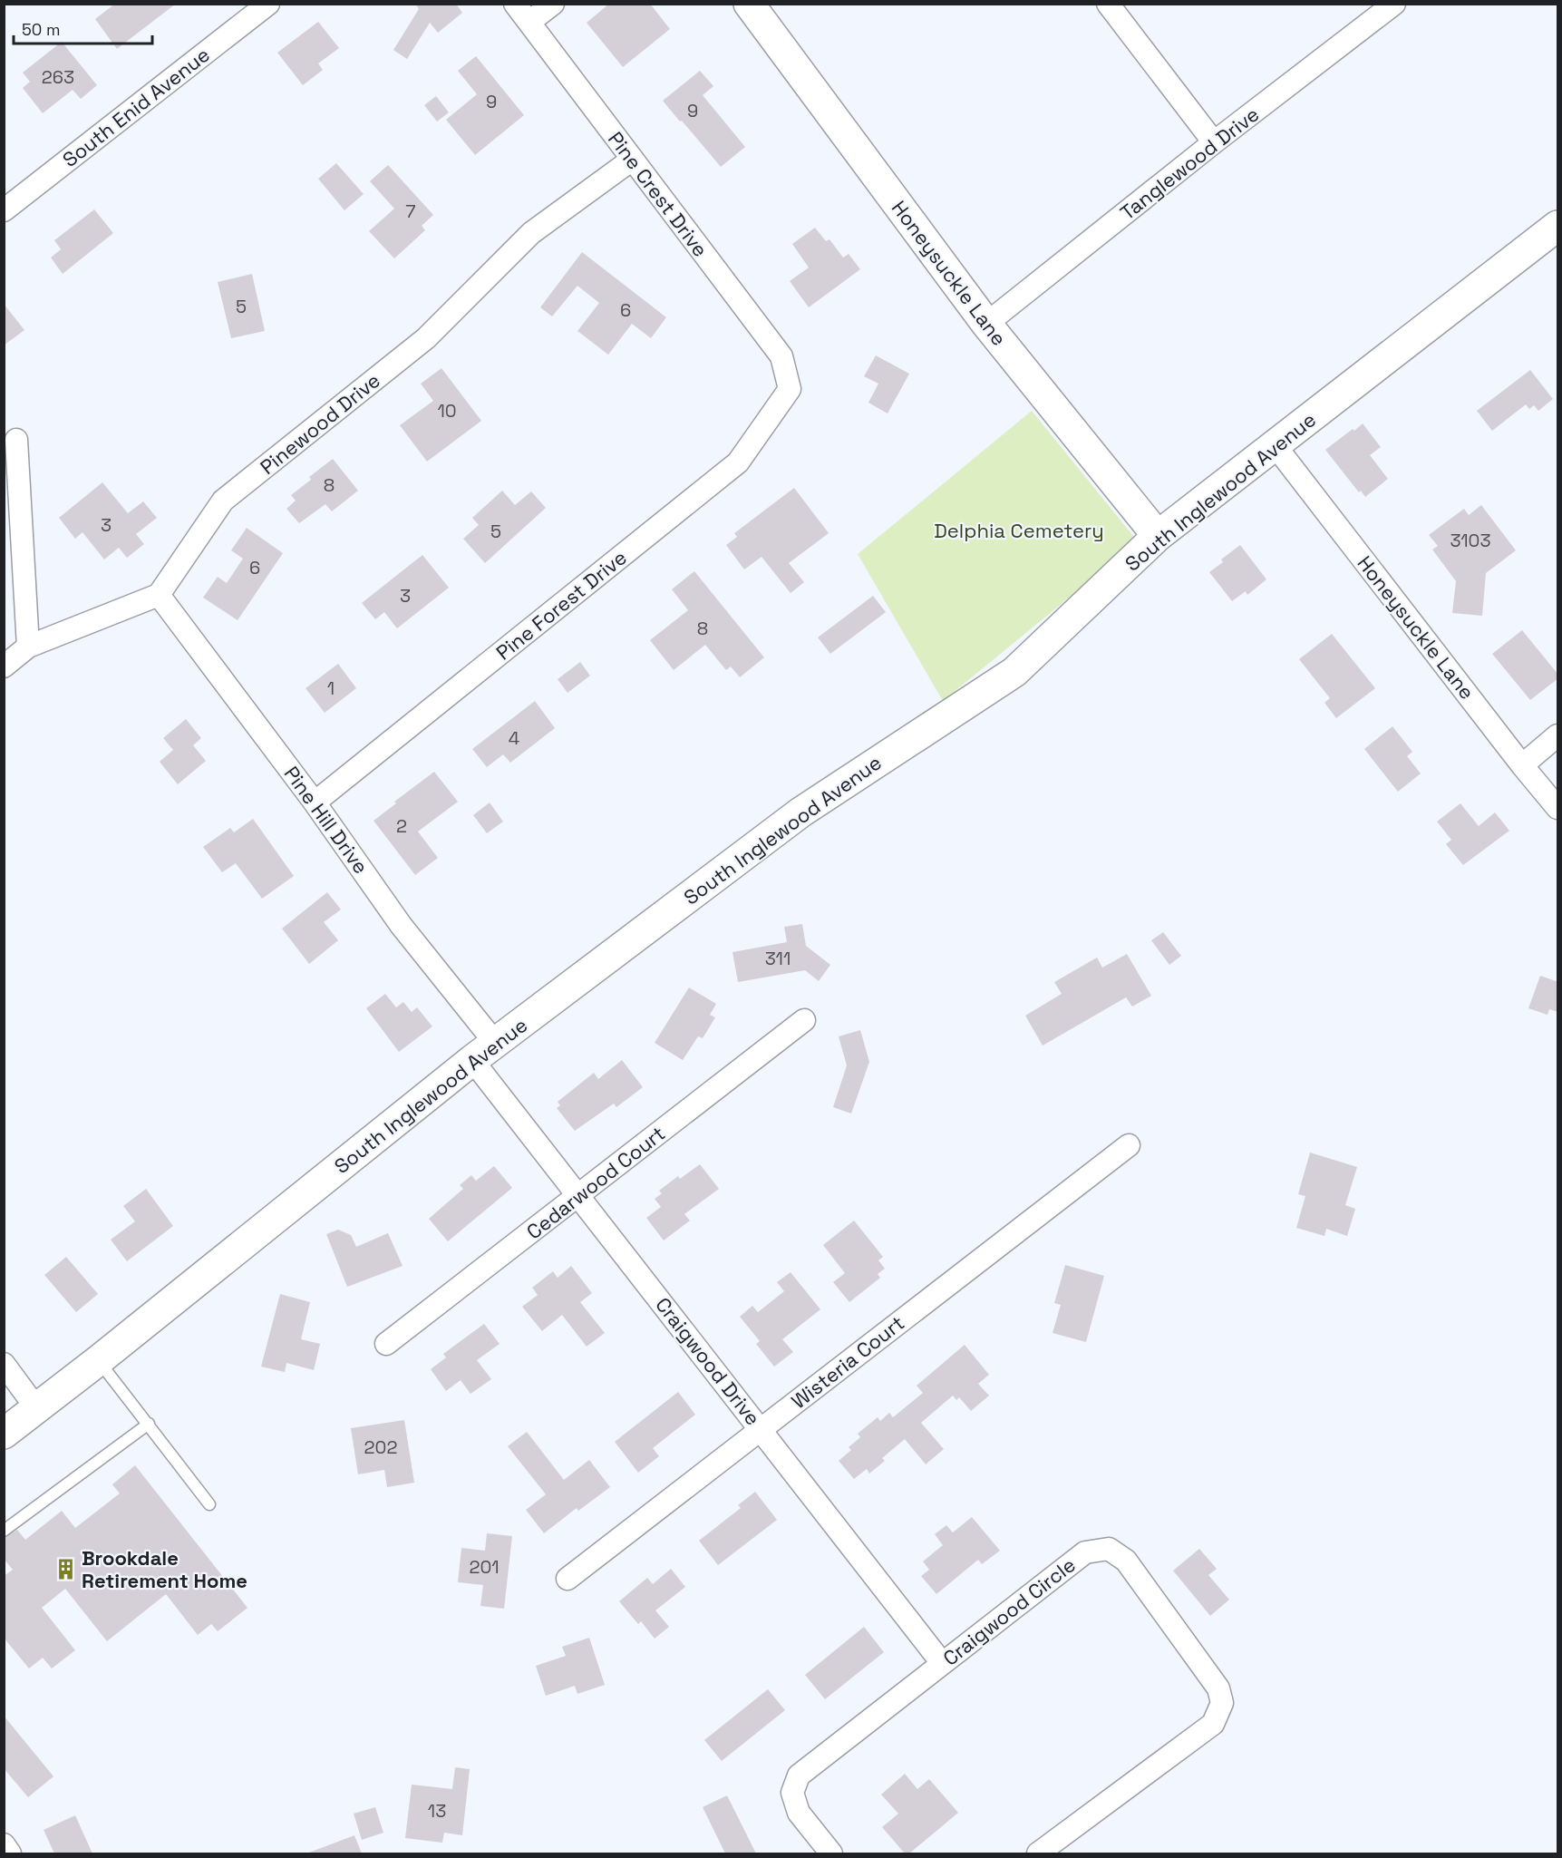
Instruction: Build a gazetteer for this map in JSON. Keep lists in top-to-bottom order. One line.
{"streets":{"street":["South Enid Avenue","Tanglewood Drive","Pine Crest Drive","Honeysuckle Lane","Pinewood Drive","South Inglewood Avenue","Pine Forest Drive","Pine Hill Drive","Cedarwood Court","Craigwood Drive","Wisteria Court","Craigwood Circle"]},"crossings":[["Tanglewood Drive","Honeysuckle Lane"],["Pine Crest Drive","Pinewood Drive"],["Pine Crest Drive","Pine Forest Drive"],["Honeysuckle Lane","South Inglewood Avenue"],["Pinewood Drive","Pine Hill Drive"],["South Inglewood Avenue","Pine Hill Drive"],["South Inglewood Avenue","Craigwood Drive"],["Pine Forest Drive","Pine Hill Drive"],["Cedarwood Court","Craigwood Drive"],["Craigwood Drive","Wisteria Court"],["Craigwood Drive","Craigwood Circle"]],"parks":["Delphia Cemetery"],"places":{"building":["Brookdale Retirement Home"]},"house_numbers":["263","9","9","7","5","6","10","8","3","5","3103","6","3","8","1","4","2","311","202","201","13"],"scale_bar":"50 m"}
